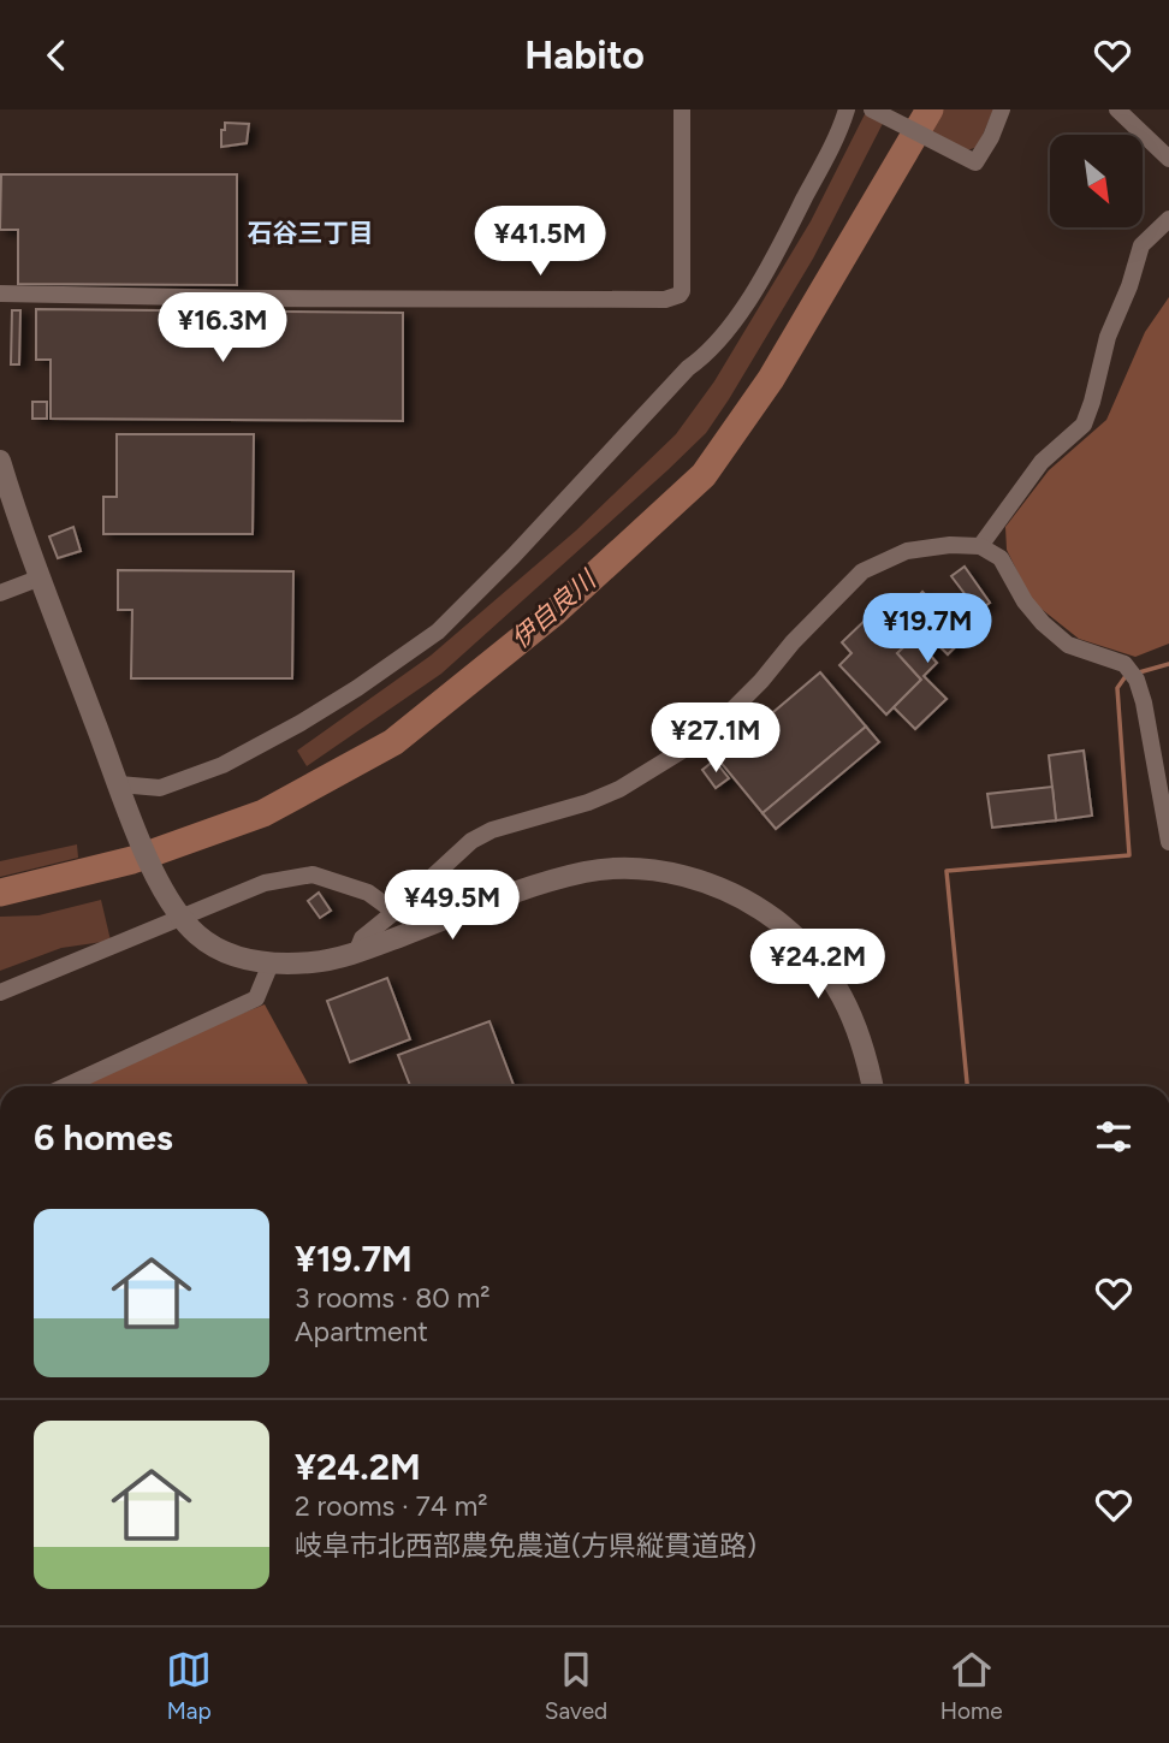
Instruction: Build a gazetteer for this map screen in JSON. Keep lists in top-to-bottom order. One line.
{"districts":["石谷三丁目"],"water":["伊自良川"],"north":"bottom right","page":{"header":"Habito","price":["¥41.5M","¥16.3M","¥19.7M","¥27.1M","¥49.5M","¥24.2M"],"heading":"6 homes","list":[{"name":"¥19.7M","note":"3 rooms · 80 m² · Apartment"},{"name":"¥24.2M","note":"2 rooms · 74 m² · 岐阜市北西部農免農道(方県縦貫道路)"}],"tabs":["Map","Saved","Home"]}}
